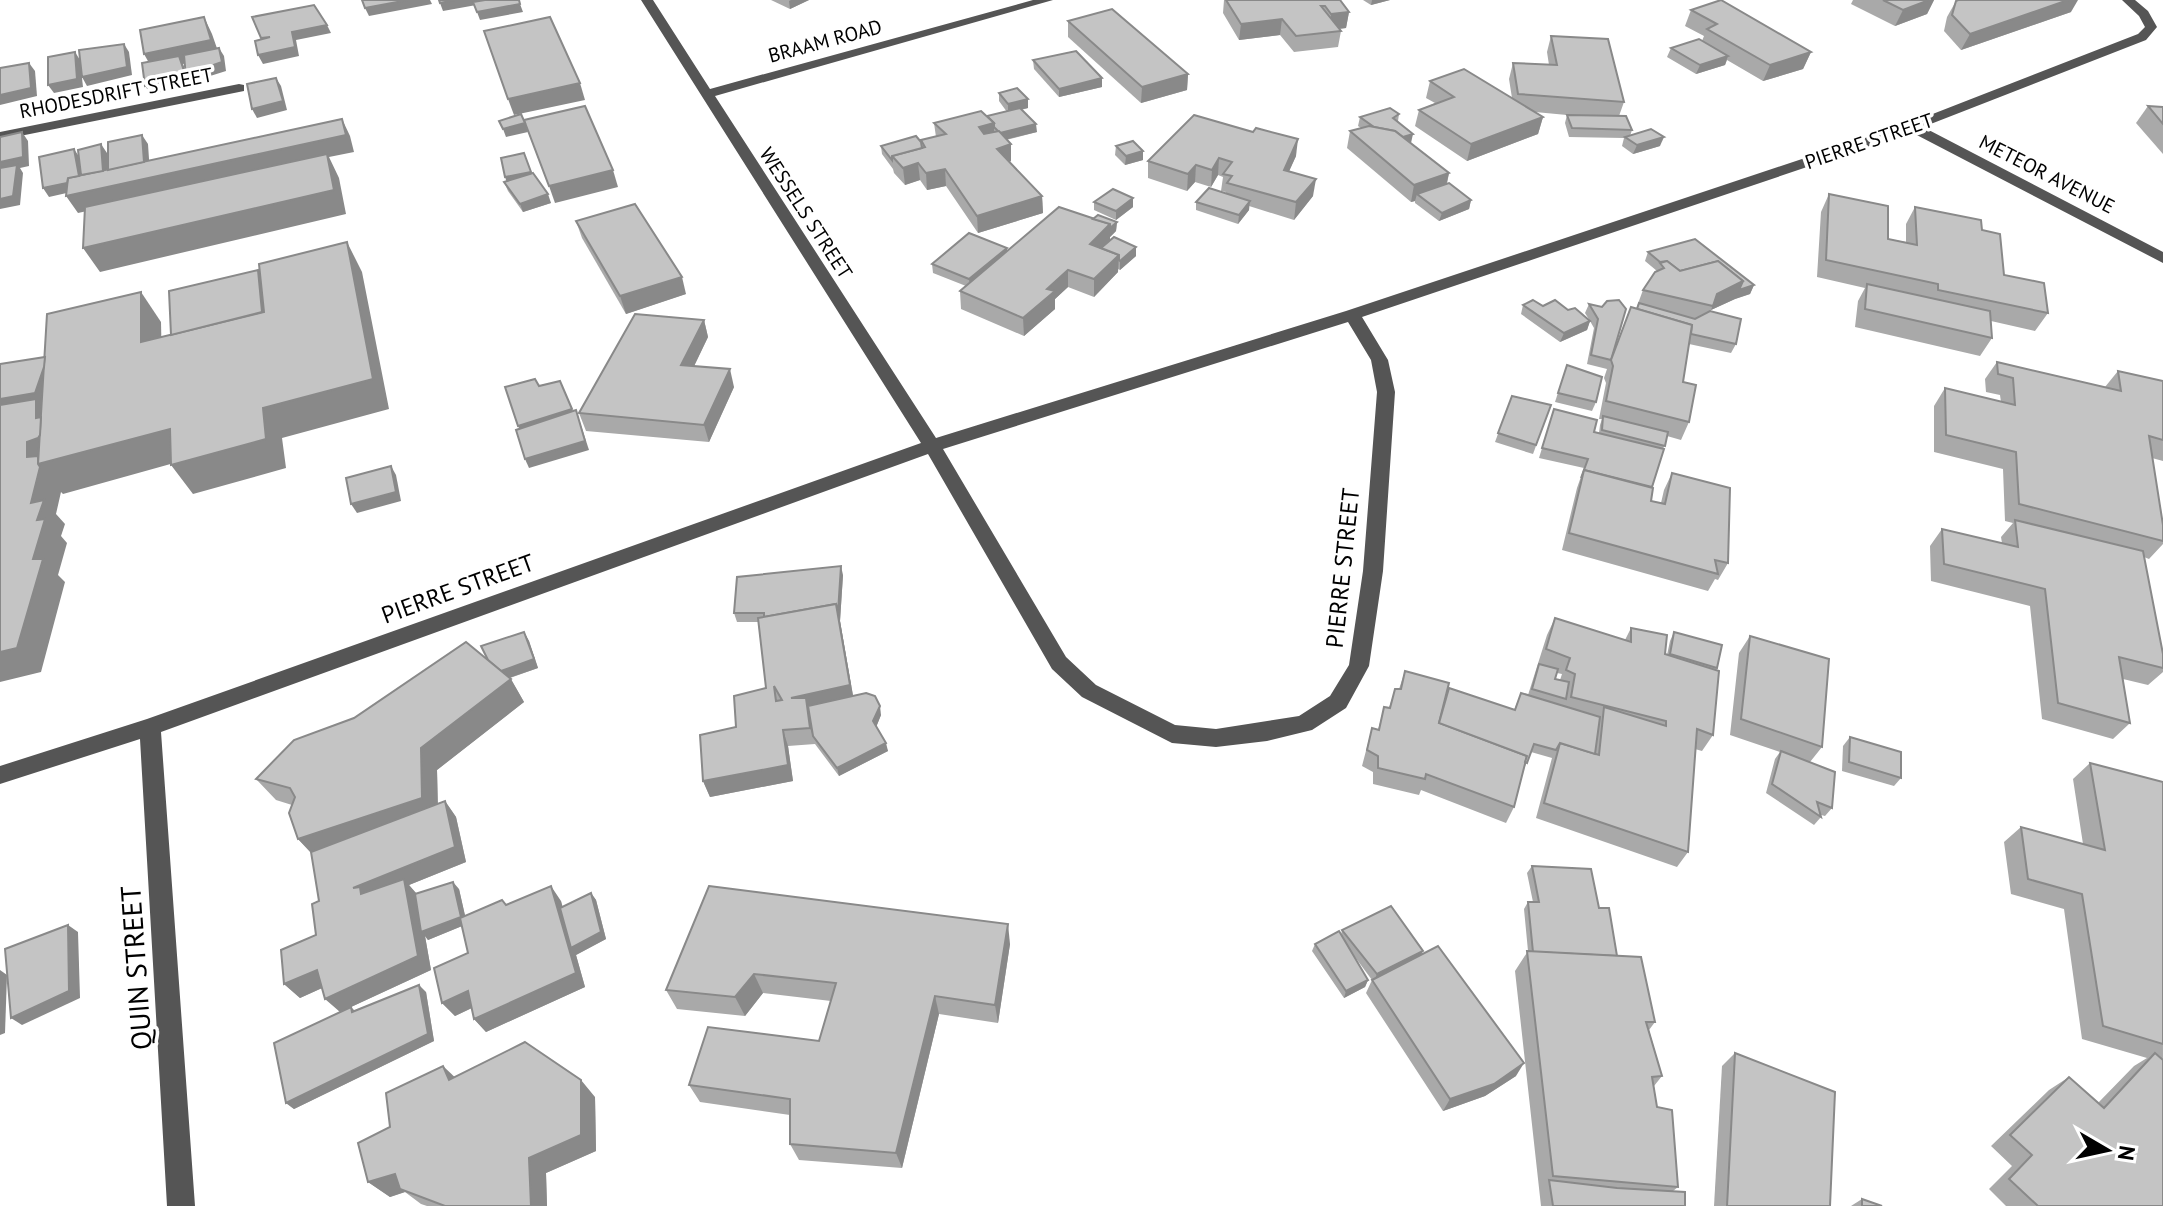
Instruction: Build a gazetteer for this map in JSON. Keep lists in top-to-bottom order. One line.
{"streets":{"street":["BRAAM ROAD","RHODESDRIFT STREET","PIERRE STREET","METEOR AVENUE","WESSELS STREET","QUIN STREET"]},"crossings":[["BRAAM ROAD","WESSELS STREET"],["PIERRE STREET","METEOR AVENUE"],["PIERRE STREET","WESSELS STREET"],["PIERRE STREET","QUIN STREET"]],"north":"right"}
